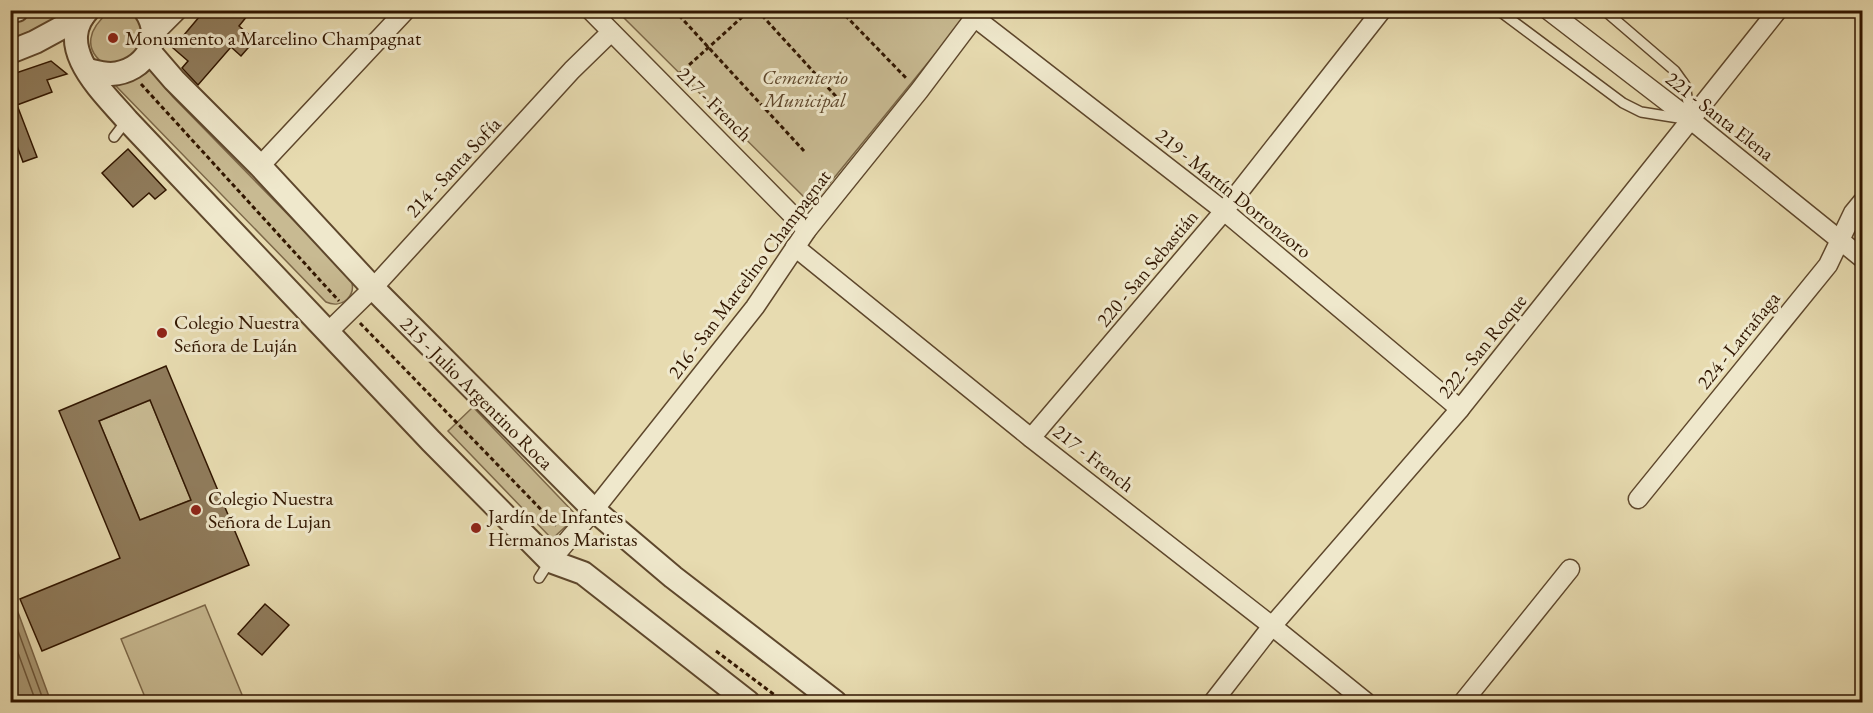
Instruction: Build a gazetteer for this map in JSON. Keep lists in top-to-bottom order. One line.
{"streets":{"street":["217 - French","221 - Santa Elena","214 - Santa Sofía","219 - Martín Dorronzoro","220 - San Sebastián","216 - San Marcelino Champagnat","224 - Larrañaga","222 - San Roque","215 - Julio Argentino Roca"]},"crossings":[["217 - French","214 - Santa Sofía"],["217 - French","220 - San Sebastián"],["217 - French","216 - San Marcelino Champagnat"],["217 - French","222 - San Roque"],["221 - Santa Elena","224 - Larrañaga"],["221 - Santa Elena","222 - San Roque"],["214 - Santa Sofía","215 - Julio Argentino Roca"],["219 - Martín Dorronzoro","220 - San Sebastián"],["219 - Martín Dorronzoro","216 - San Marcelino Champagnat"],["219 - Martín Dorronzoro","222 - San Roque"],["216 - San Marcelino Champagnat","215 - Julio Argentino Roca"]],"parks":["Cementerio Municipal"],"places":["Monumento a Marcelino Champagnat","Colegio Nuestra Señora de Luján","Colegio Nuestra Señora de Lujan","Jardín de Infantes Hermanos Maristas"]}
